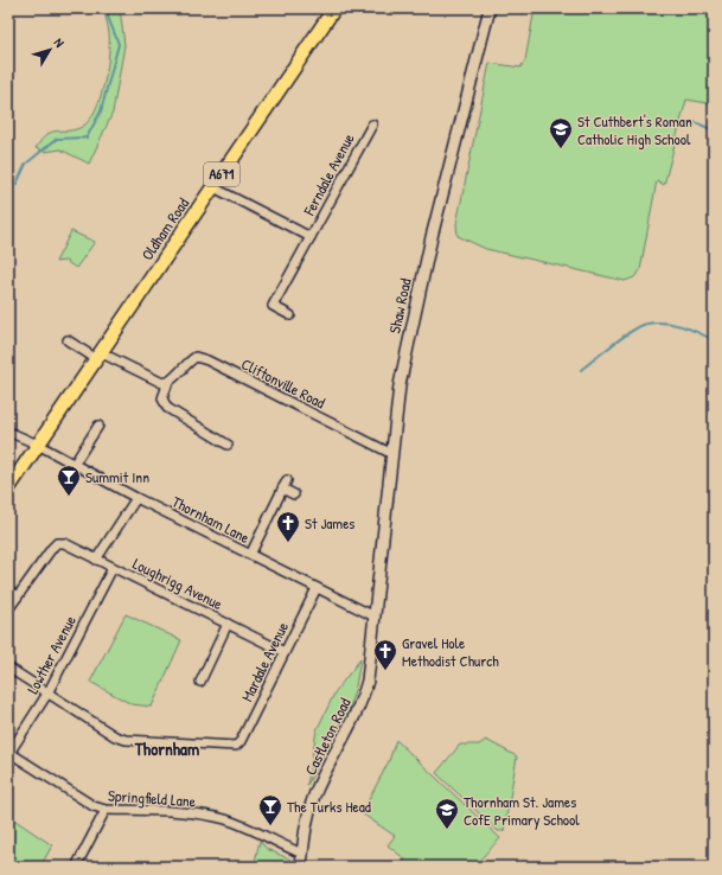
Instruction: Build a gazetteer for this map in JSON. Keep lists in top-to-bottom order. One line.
{"streets":{"main road":["A671","Oldham Road"],"street":["Ferndale Avenue","Shaw Road","Cliftonville Road","Thornham Lane","Loughrigg Avenue","Lowther Avenue","Mardale Avenue","Castleton Road","Springfield Lane"]},"crossings":[["A671","Oldham Road"],["A671","Thornham Lane"],["Oldham Road","Thornham Lane"],["Shaw Road","Cliftonville Road"],["Shaw Road","Thornham Lane"],["Shaw Road","Castleton Road"],["Thornham Lane","Mardale Avenue"],["Thornham Lane","Castleton Road"],["Loughrigg Avenue","Lowther Avenue"],["Loughrigg Avenue","Mardale Avenue"],["Lowther Avenue","Mardale Avenue"],["Lowther Avenue","Springfield Lane"],["Castleton Road","Springfield Lane"]],"districts":["Thornham"],"places":{"school or university":["St Cuthbert's Roman Catholic High School","Thornham St. James CofE Primary School"],"bar":["Summit Inn","The Turks Head"],"church":["St James","Gravel Hole Methodist Church"]},"north":"top right"}
